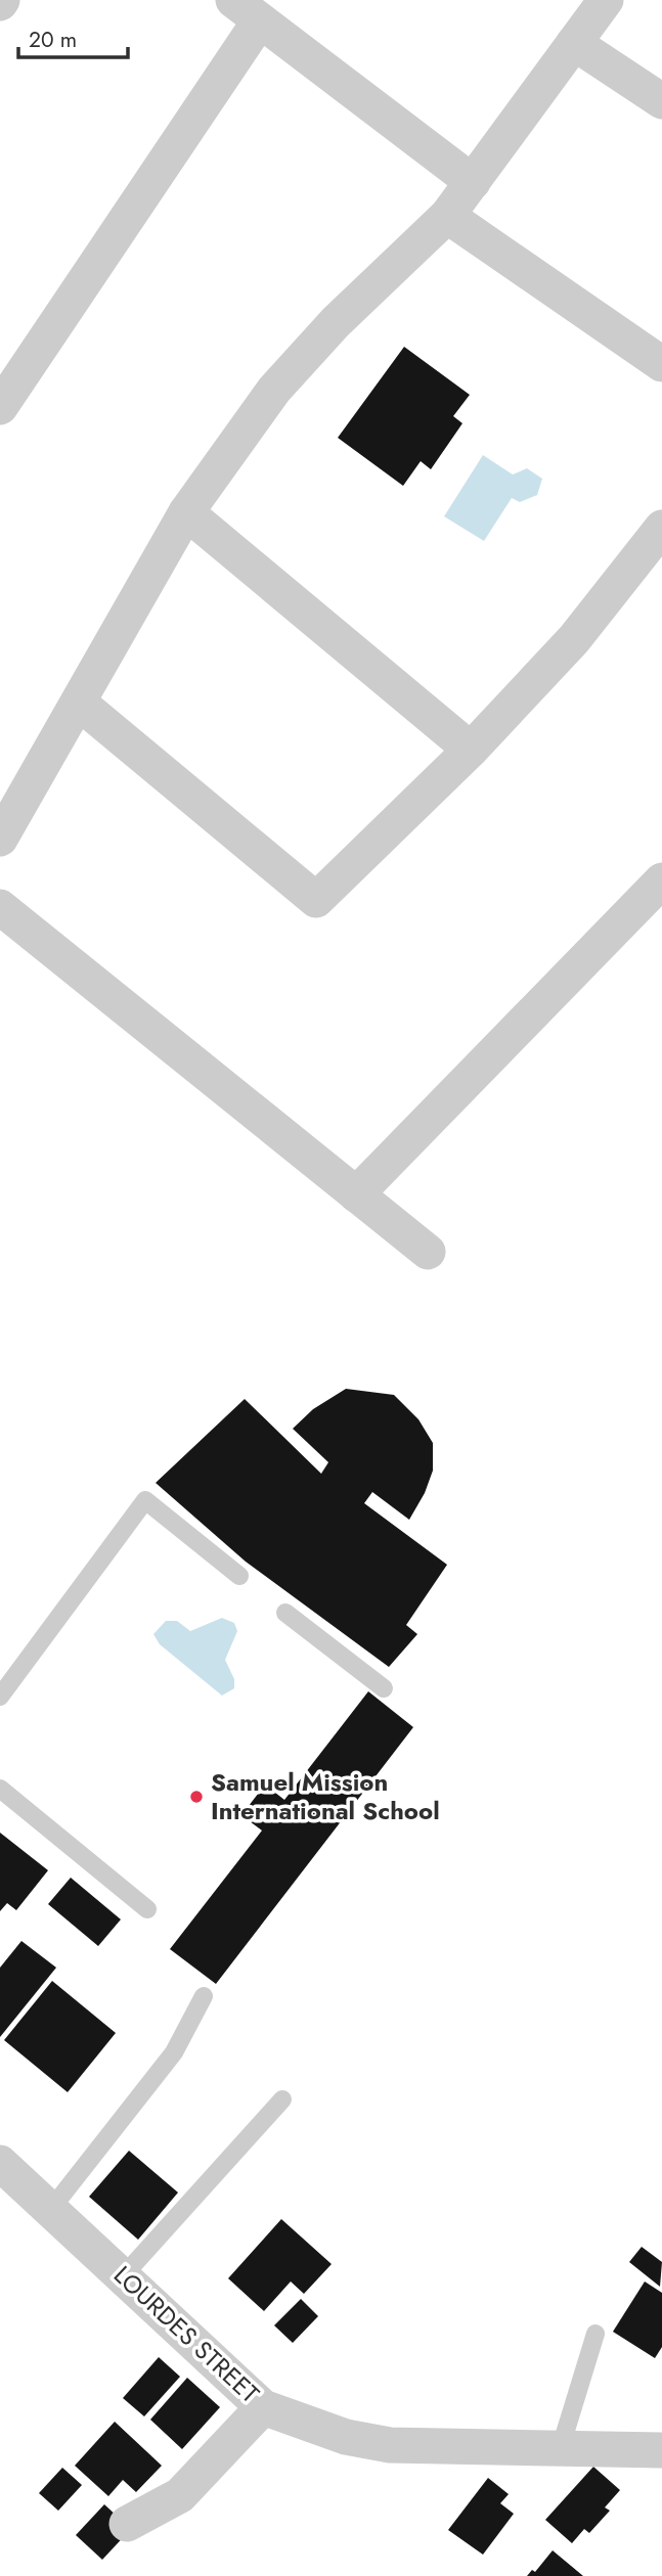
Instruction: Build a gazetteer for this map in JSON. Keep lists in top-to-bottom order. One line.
{"streets":{"street":["LOURDES STREET"]},"places":["Samuel Mission International School"],"scale_bar":"20 m"}
